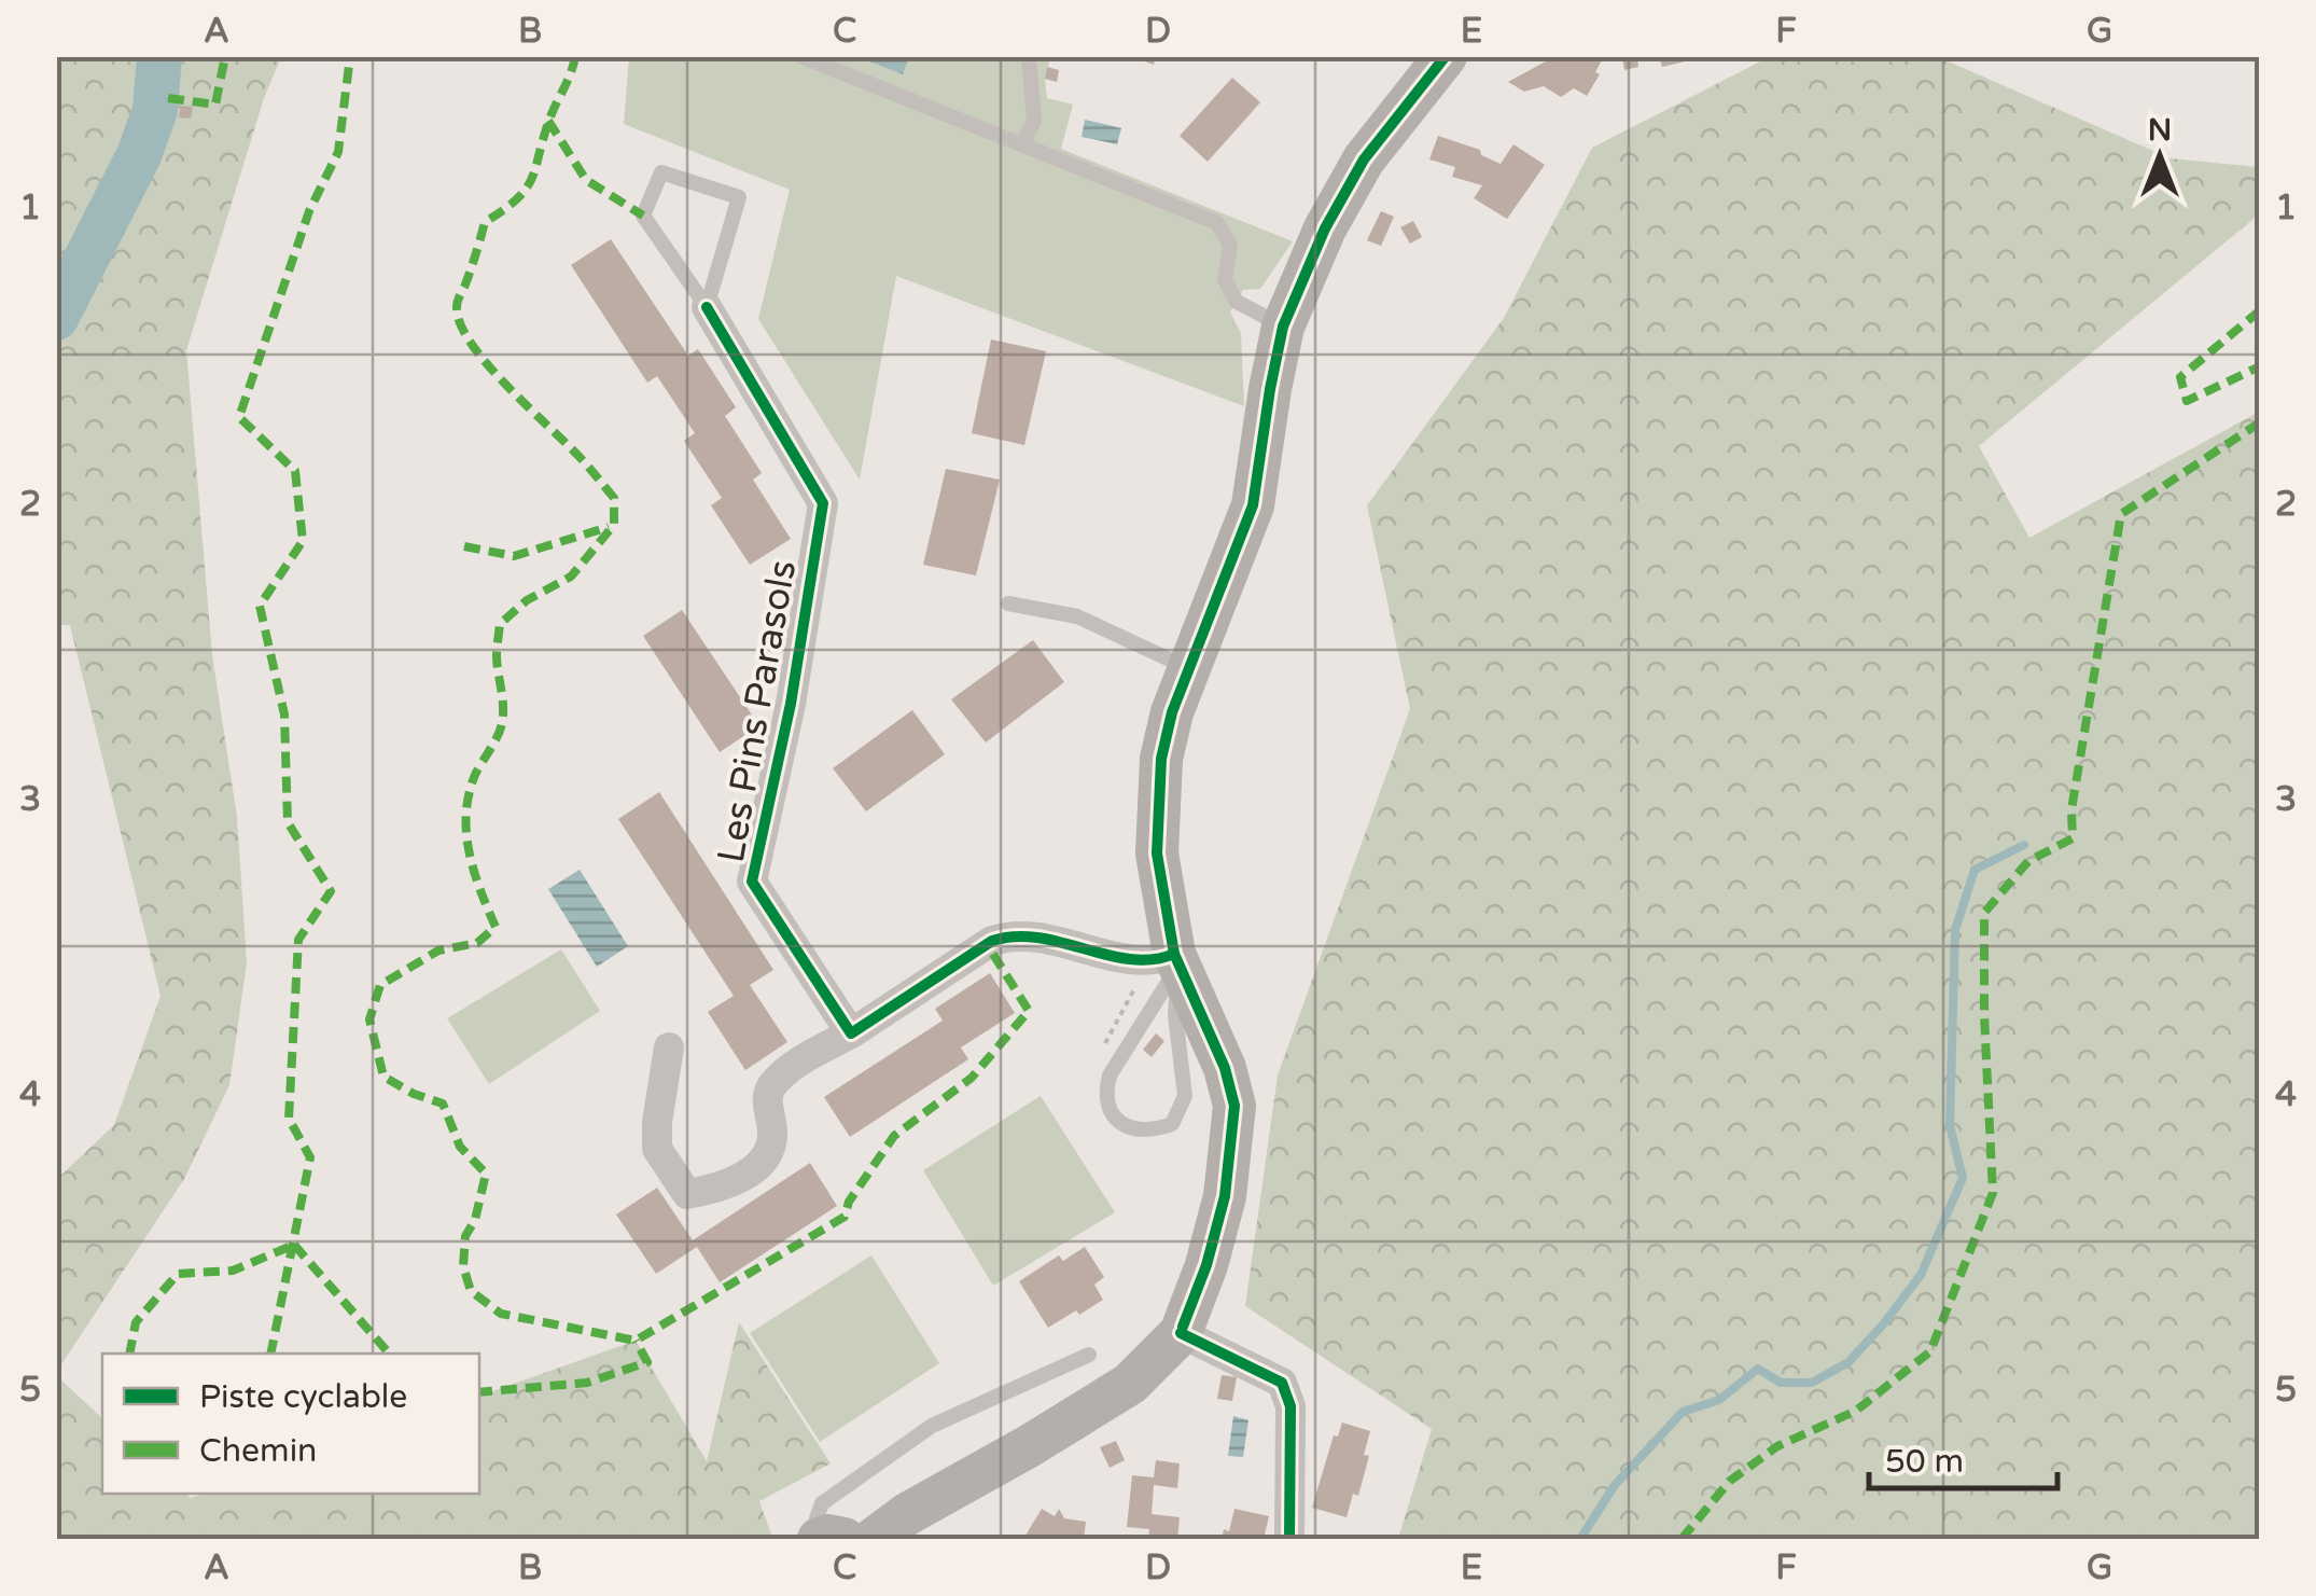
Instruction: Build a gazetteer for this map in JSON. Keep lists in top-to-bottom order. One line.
{"streets":{"street":["Les Pins Parasols"]},"legend":["Piste cyclable","Chemin"],"scale_bar":"50 m","north":"top","grid":{"columns":["A","B","C","D","E","F","G"],"rows":["1","2","3","4","5"]}}
